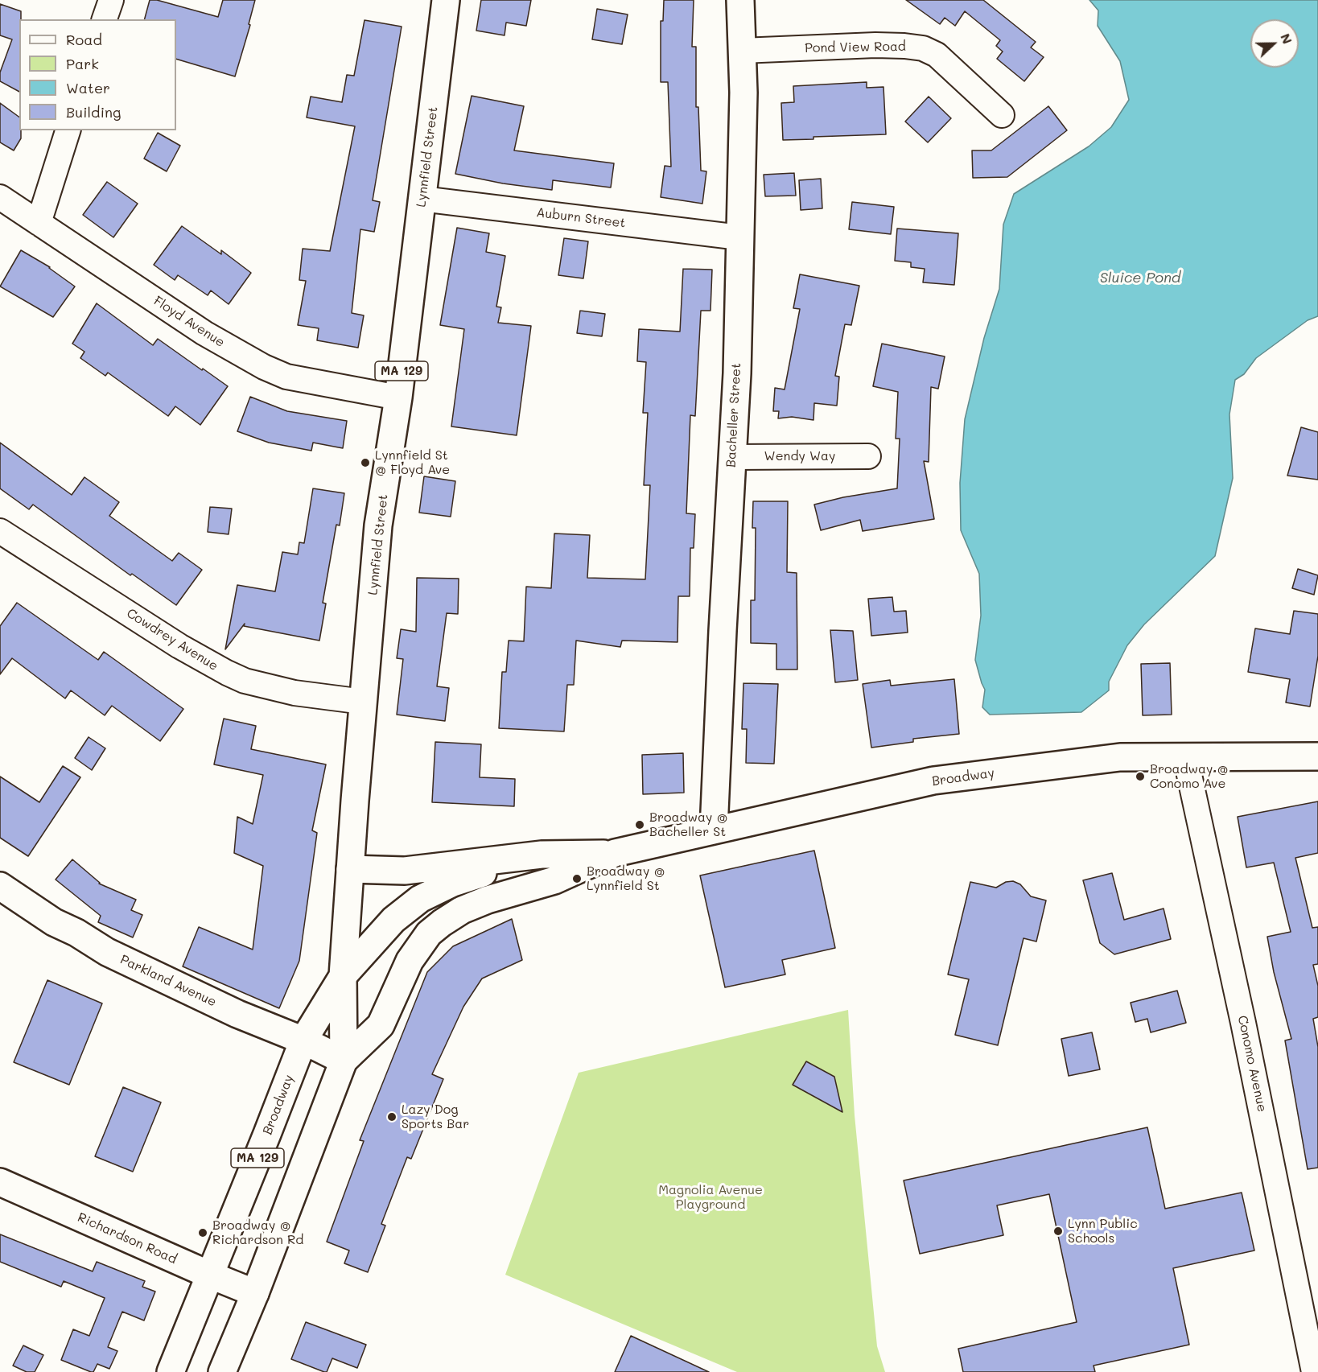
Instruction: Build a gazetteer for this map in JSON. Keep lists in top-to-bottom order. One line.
{"streets":{"main road":["Lynnfield Street","MA 129","Bacheller Street","Broadway","Parkland Avenue","Richardson Road"],"street":["Pond View Road","Auburn Street","Floyd Avenue","Wendy Way","Cowdrey Avenue","Conomo Avenue"]},"crossings":[["Pond View Road","Bacheller Street"],["Lynnfield Street","Auburn Street"],["Lynnfield Street","Floyd Avenue"],["Lynnfield Street","Cowdrey Avenue"],["Lynnfield Street","Broadway"],["Auburn Street","Bacheller Street"],["Bacheller Street","Wendy Way"],["Bacheller Street","Broadway"],["Broadway","Parkland Avenue"],["Broadway","Conomo Avenue"],["Broadway","Richardson Road"]],"water":["Sluice Pond"],"parks":["Magnolia Avenue Playground"],"places":["Lynnfield St @ Floyd Ave","Broadway @ Conomo Ave","Broadway @ Bacheller St","Broadway @ Lynnfield St","Lazy Dog Sports Bar","Lynn Public Schools","Broadway @ Richardson Rd"],"legend":["Road","Park","Water","Building"],"north":"right"}
